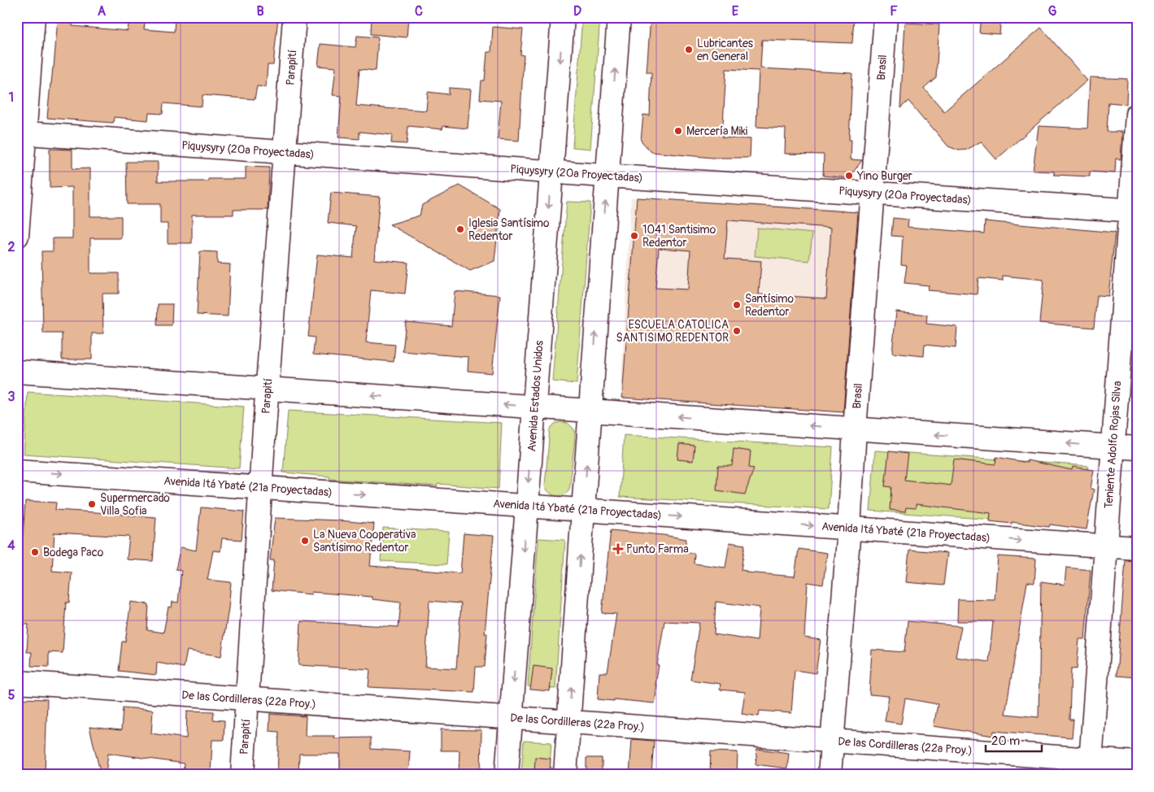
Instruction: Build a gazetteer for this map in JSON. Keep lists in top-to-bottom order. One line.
{"streets":{"street":["Parapití","Brasil","Piquysyry (20ª Proyectadas)","Avenida Estados Unidos","Teniente Adolfo Rojas Silva","Avenida Itá Ybaté (21ª Proyectadas)","De las Cordilleras (22ª Proy.)"]},"crossings":[["Parapití","Piquysyry (20ª Proyectadas)"],["Parapití","Avenida Itá Ybaté (21ª Proyectadas)"],["Parapití","De las Cordilleras (22ª Proy.)"],["Brasil","Piquysyry (20ª Proyectadas)"],["Brasil","Avenida Itá Ybaté (21ª Proyectadas)"],["Brasil","De las Cordilleras (22ª Proy.)"],["Piquysyry (20ª Proyectadas)","Avenida Estados Unidos"],["Piquysyry (20ª Proyectadas)","Teniente Adolfo Rojas Silva"],["Avenida Estados Unidos","Avenida Itá Ybaté (21ª Proyectadas)"],["Avenida Estados Unidos","De las Cordilleras (22ª Proy.)"],["Teniente Adolfo Rojas Silva","Avenida Itá Ybaté (21ª Proyectadas)"],["Teniente Adolfo Rojas Silva","De las Cordilleras (22ª Proy.)"]],"places":{"other":["Lubricantes en General","Mercería Miki","Yino Burger","Iglesia Santísimo Redentor","1041 Santisimo Redentor","Santísimo Redentor","ESCUELA CATOLICA SANTISIMO REDENTOR","Supermercado Villa Sofia","La Nueva Cooperativa Santísimo Redentor","Bodega Paco"],"health":["Punto Farma"]},"scale_bar":"20 m","grid":{"columns":["A","B","C","D","E","F","G"],"rows":["1","2","3","4","5"]}}
